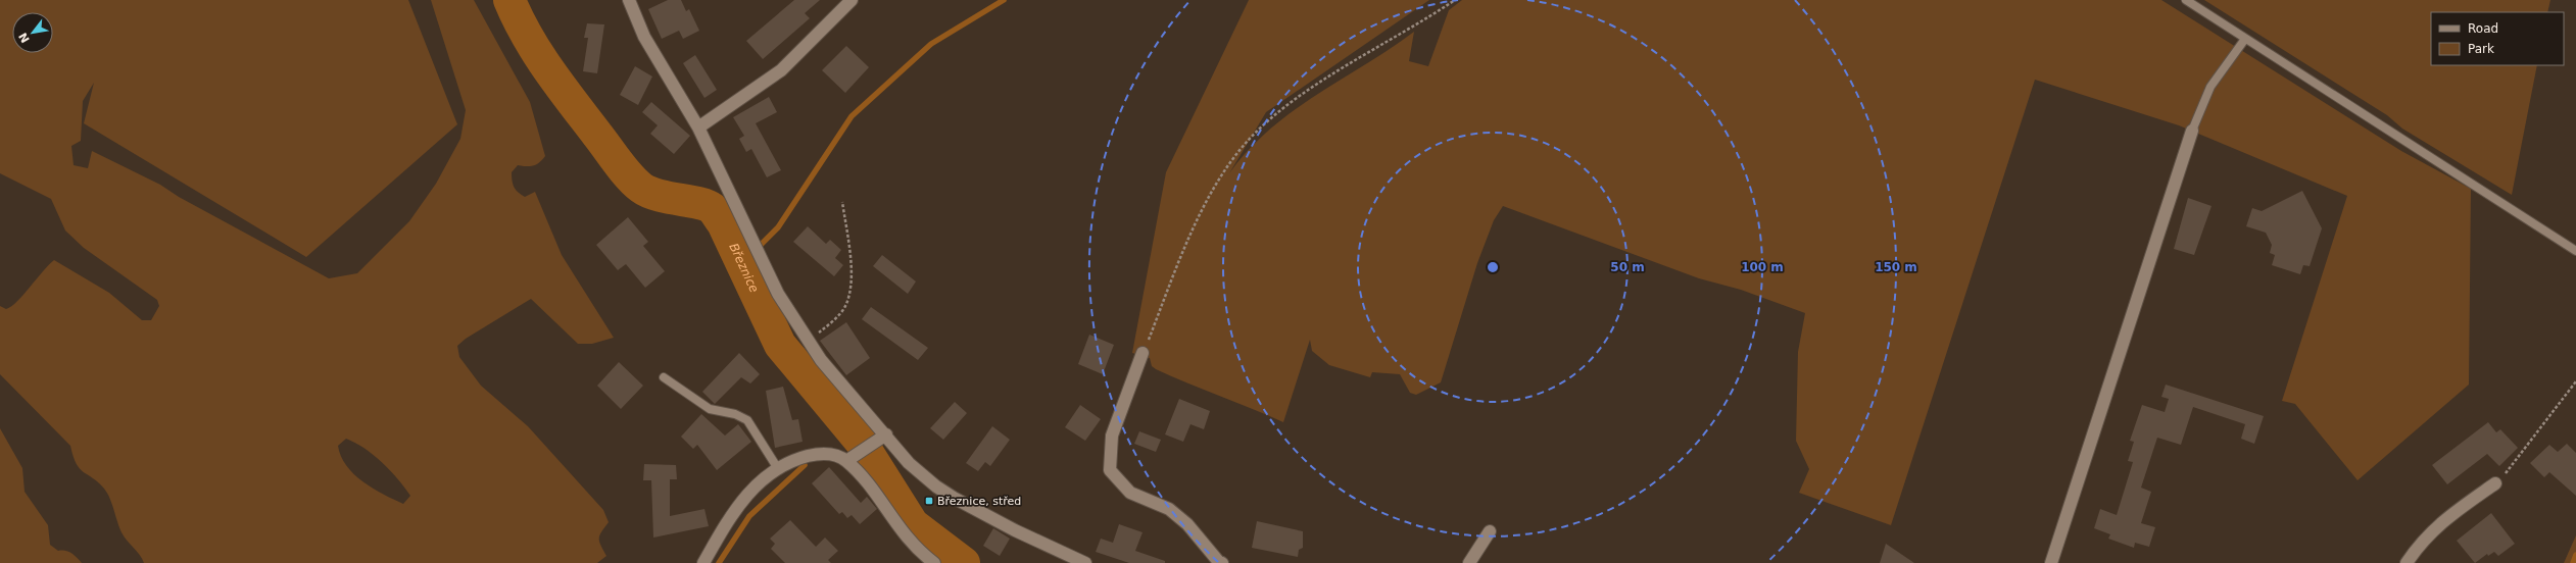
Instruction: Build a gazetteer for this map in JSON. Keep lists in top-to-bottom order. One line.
{"water":["Březnice"],"places":{"transit":["Březnice, střed"]},"legend":["Road","Park"],"north":"bottom left","rings":["50 m","100 m","150 m"]}
